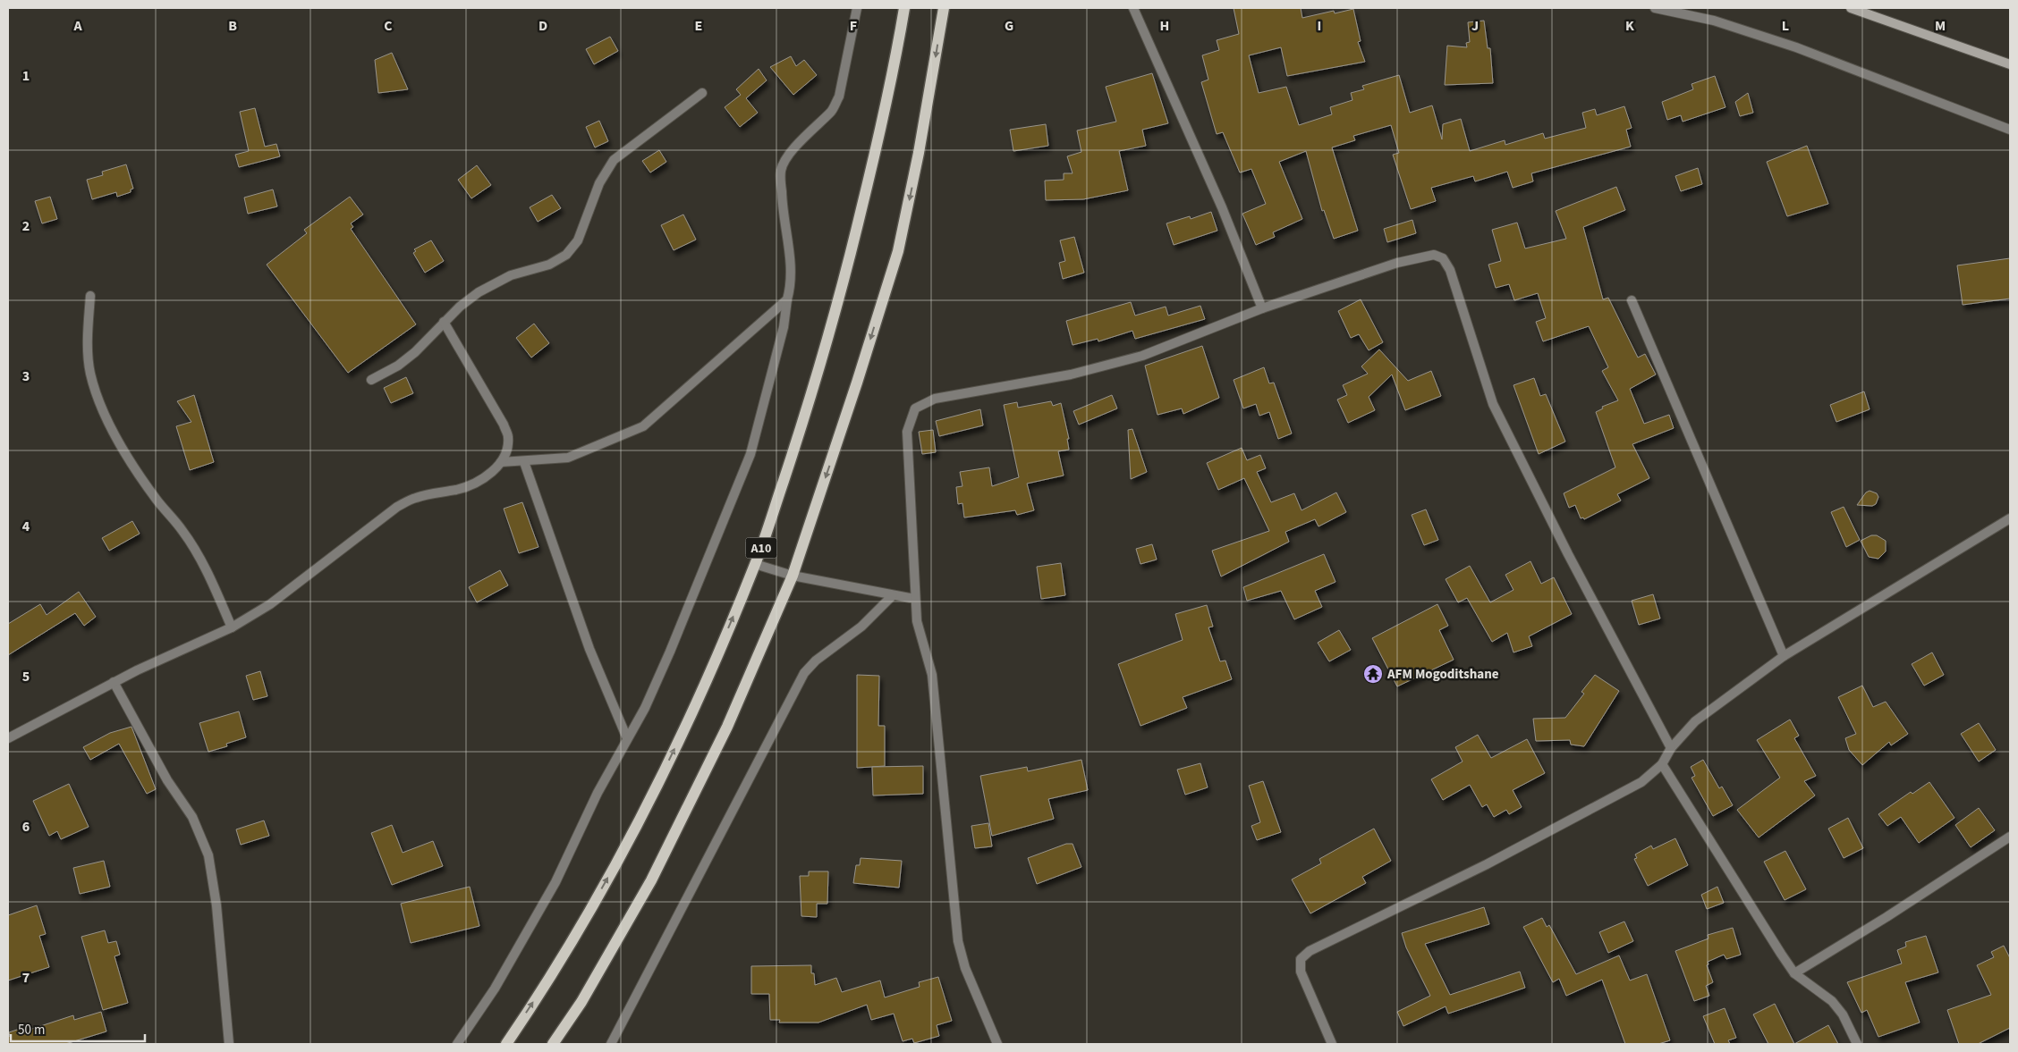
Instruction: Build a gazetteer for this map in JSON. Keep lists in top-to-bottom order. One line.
{"streets":{"main road":["A10"]},"places":{"temple":["AFM Mogoditshane"]},"scale_bar":"50 m","grid":{"columns":["A","B","C","D","E","F","G","H","I","J","K","L","M"],"rows":["1","2","3","4","5","6","7"]}}
